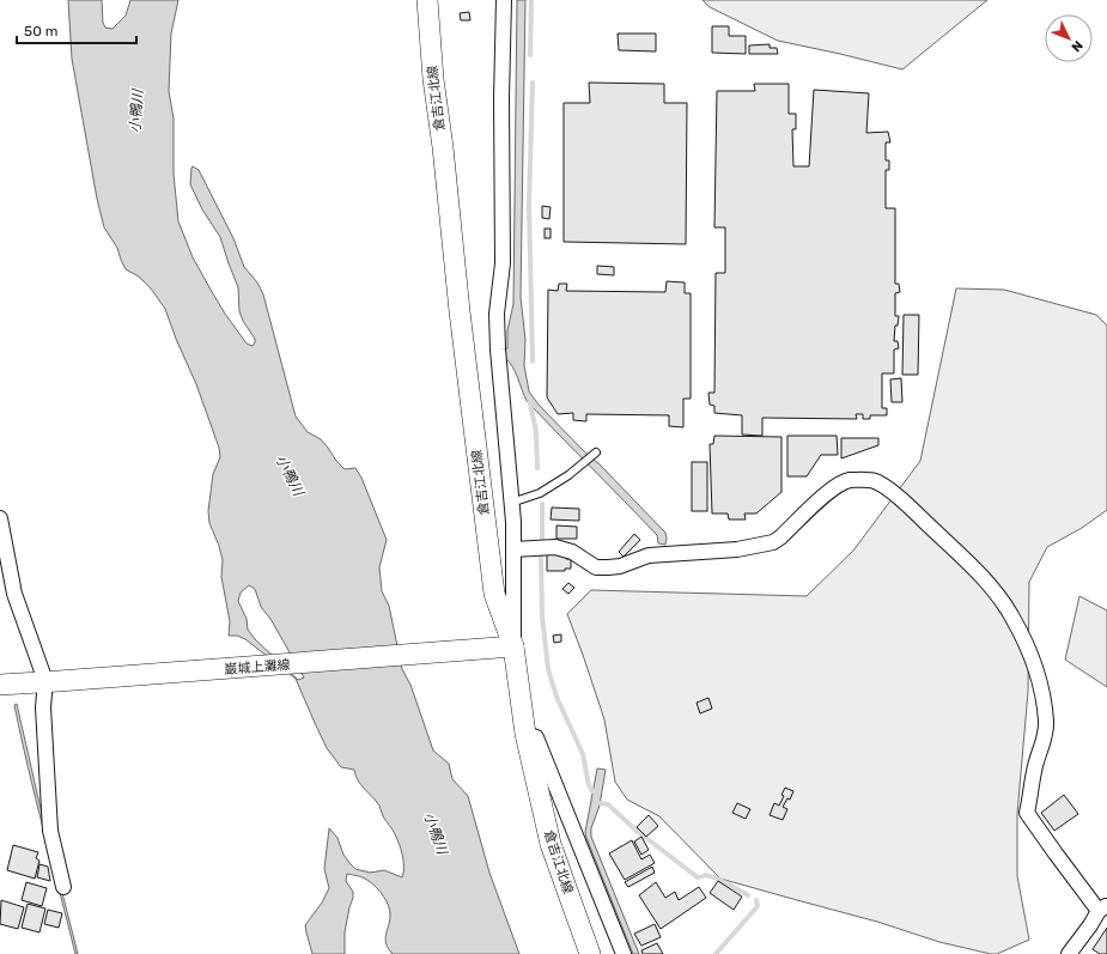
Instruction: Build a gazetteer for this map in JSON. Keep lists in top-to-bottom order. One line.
{"streets":{"main road":["倉吉江北線","巌城上灘線"]},"crossings":[["倉吉江北線","巌城上灘線"]],"water":["小鴨川"],"scale_bar":"50 m","north":"bottom right"}
